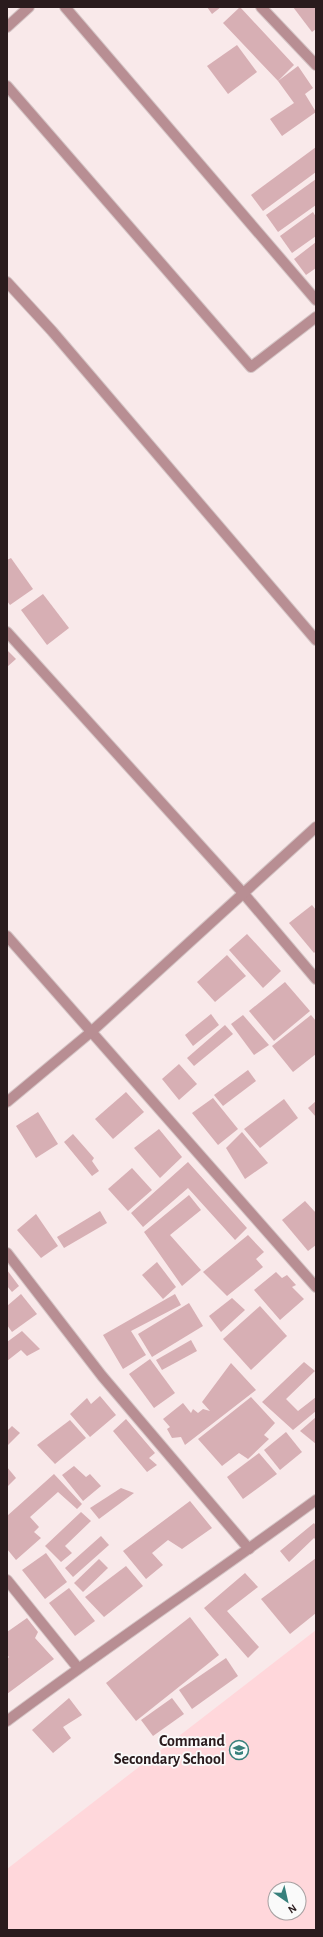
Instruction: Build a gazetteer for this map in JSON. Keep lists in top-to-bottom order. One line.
{"places":{"school or university":["Command Secondary School"]},"north":"bottom right"}
